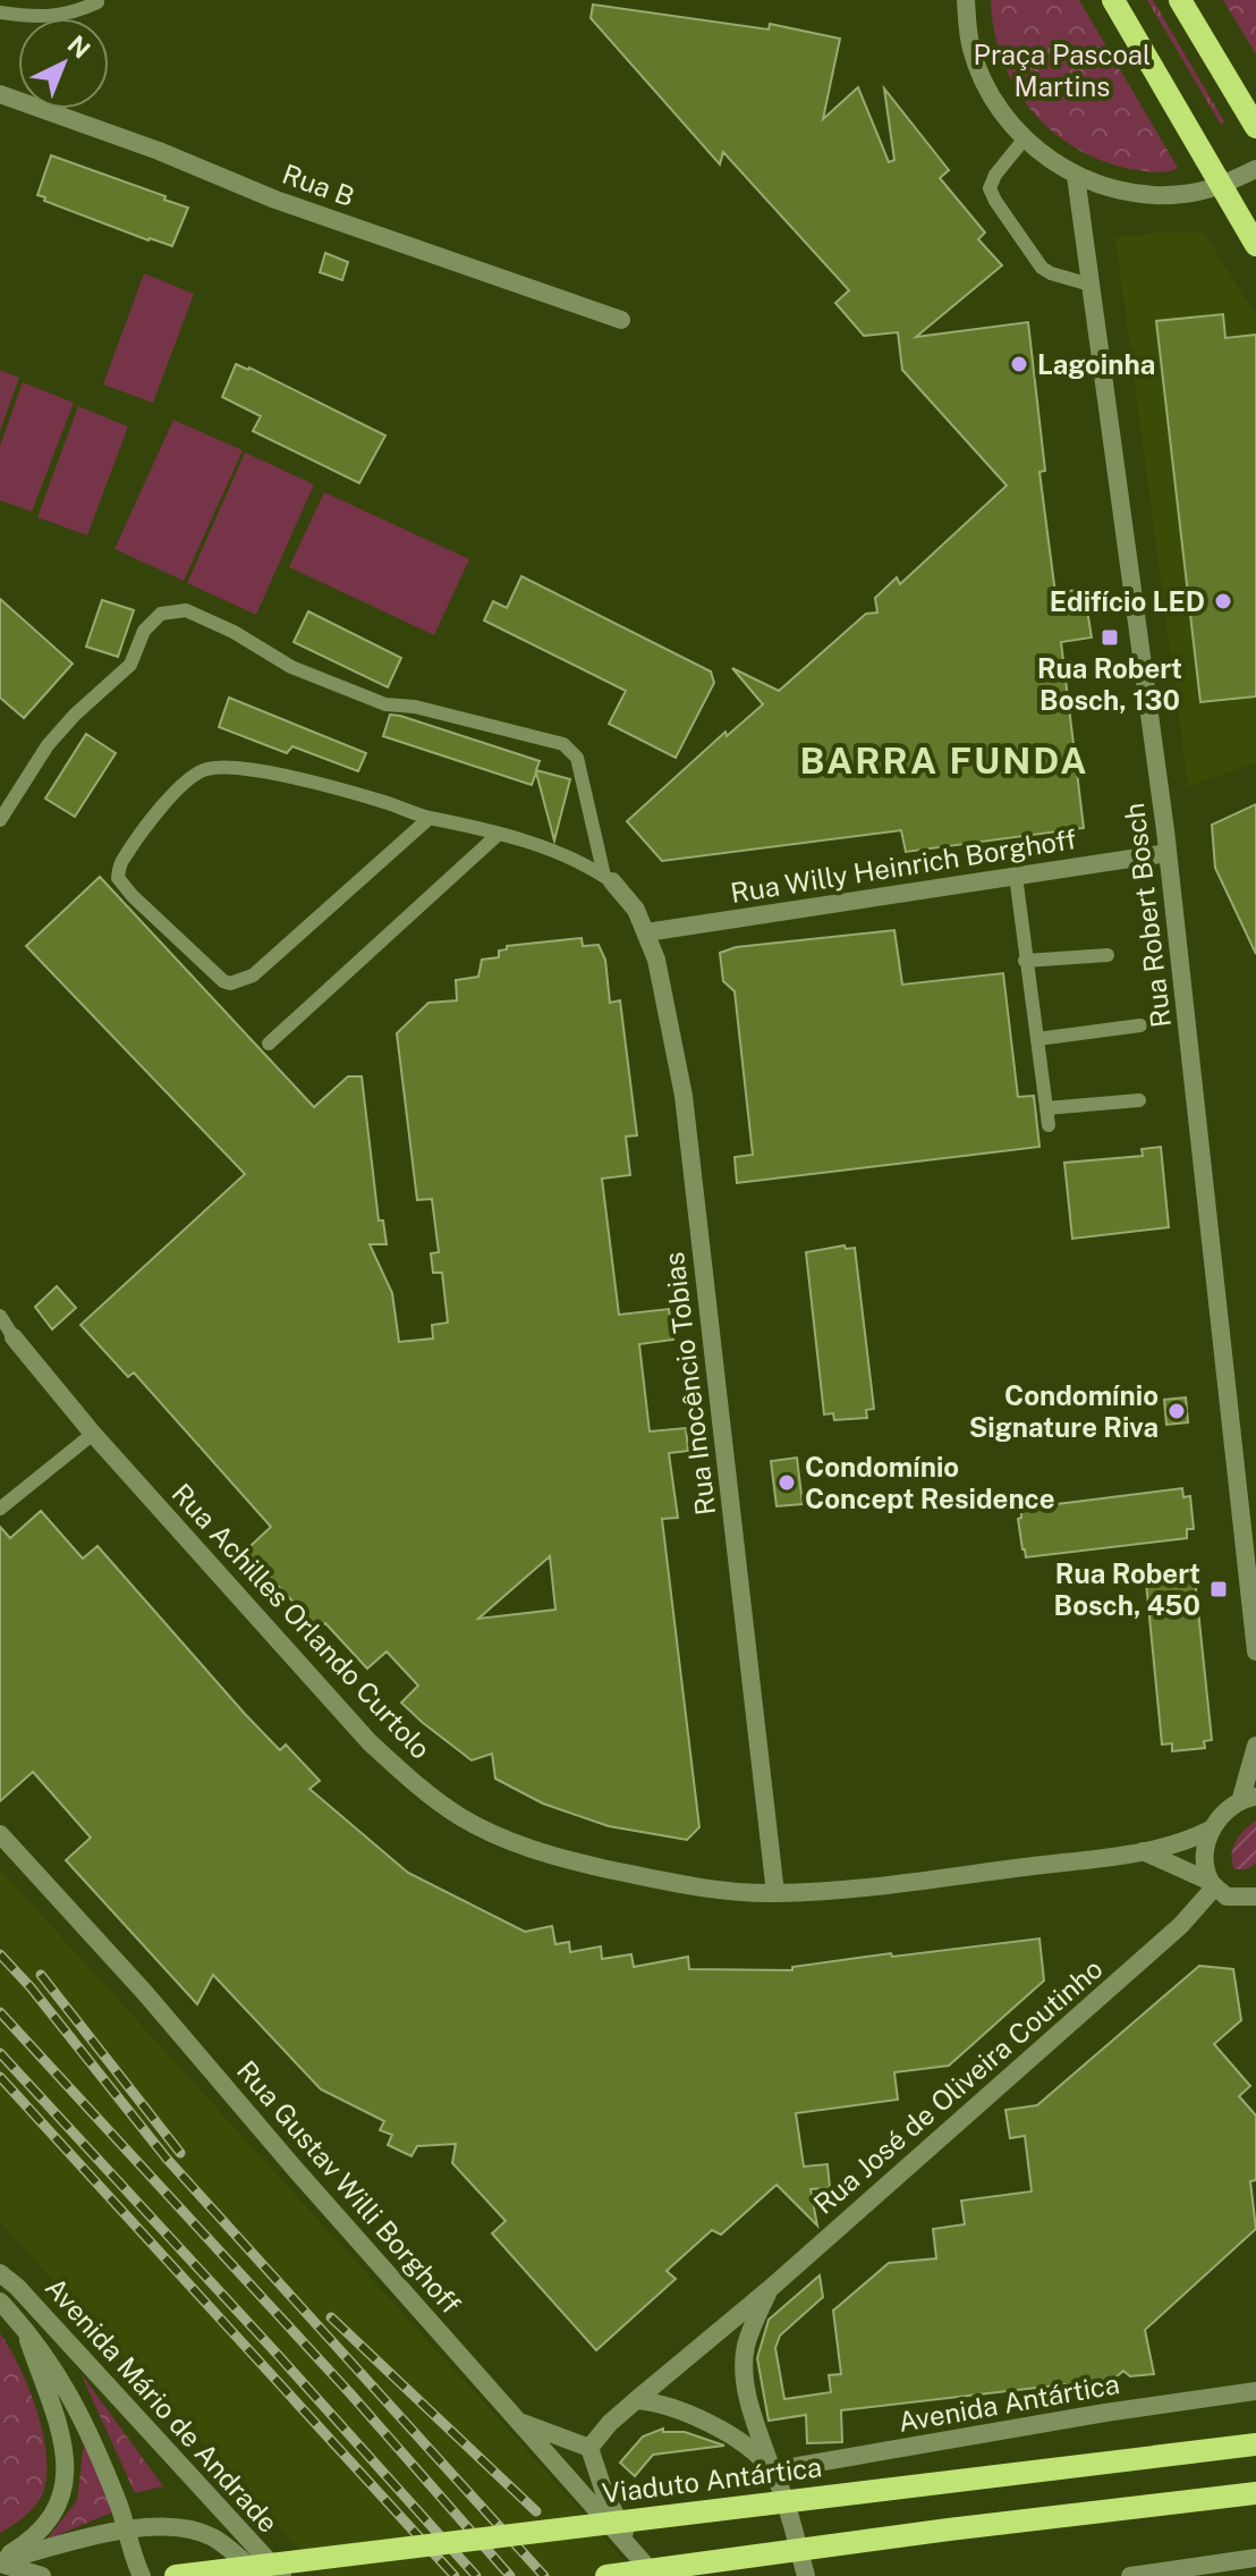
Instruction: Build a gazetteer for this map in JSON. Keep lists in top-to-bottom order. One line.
{"streets":{"main road":["Viaduto Antártica"],"street":["Rua B","Rua Willy Heinrich Borghoff","Rua Robert Bosch","Rua Inocêncio Tobias","Rua Achilles Orlando Curtolo","Rua José de Oliveira Coutinho","Rua Gustav Willi Borghoff","Avenida Antártica","Avenida Mário de Andrade"]},"crossings":[["Rua Willy Heinrich Borghoff","Rua Robert Bosch"],["Rua Willy Heinrich Borghoff","Rua Inocêncio Tobias"],["Rua Inocêncio Tobias","Rua Achilles Orlando Curtolo"],["Rua José de Oliveira Coutinho","Avenida Antártica"]],"districts":["BARRA FUNDA"],"parks":["Praça Pascoal Martins"],"places":{"other":["Lagoinha","Edifício LED","Condomínio Signature Riva","Condomínio Concept Residence"],"transit":["Rua Robert Bosch, 130","Rua Robert Bosch, 450"]},"north":"top right"}
